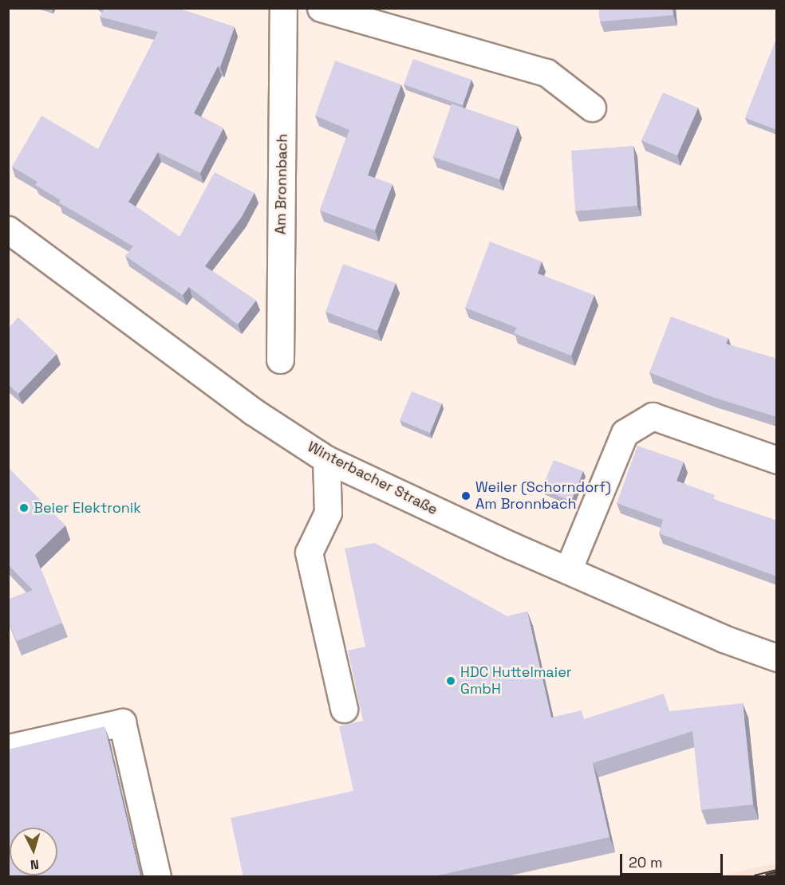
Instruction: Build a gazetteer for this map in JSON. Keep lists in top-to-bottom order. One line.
{"streets":{"street":["Am Bronnbach","Winterbacher Straße"]},"places":["Weiler (Schorndorf) Am Bronnbach","Beier Elektronik","HDC Huttelmaier GmbH"],"scale_bar":"20 m","north":"bottom"}
